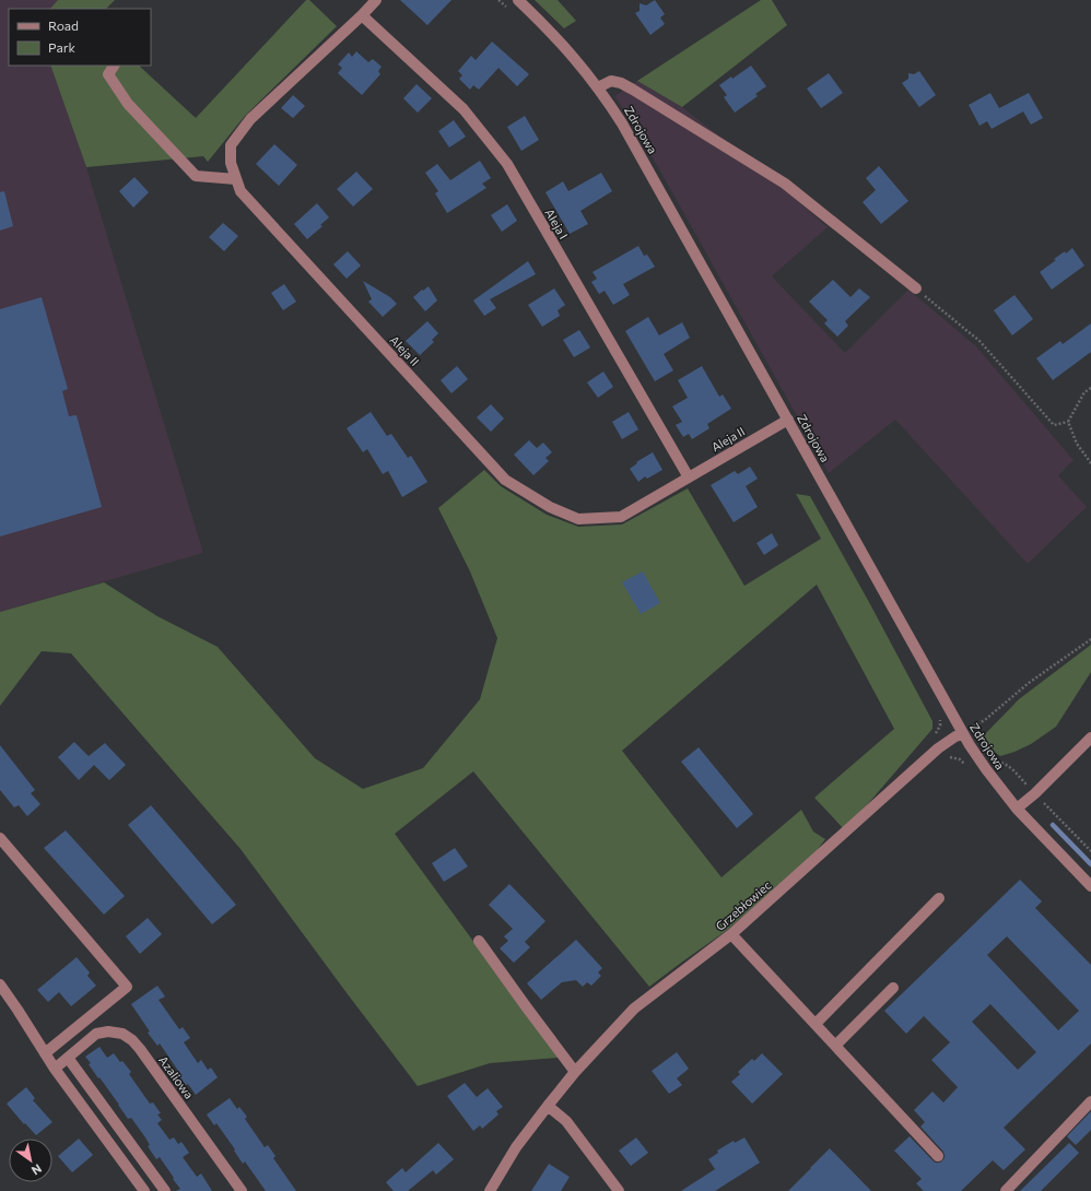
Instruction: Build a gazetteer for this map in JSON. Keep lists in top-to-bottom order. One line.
{"streets":{"street":["Zdrojowa","Aleja I","Aleja II","Grzebłowiec","Azaliowa"]},"crossings":[["Zdrojowa","Aleja II"],["Zdrojowa","Grzebłowiec"],["Aleja I","Aleja II"]],"legend":["Road","Park"],"north":"bottom right"}
